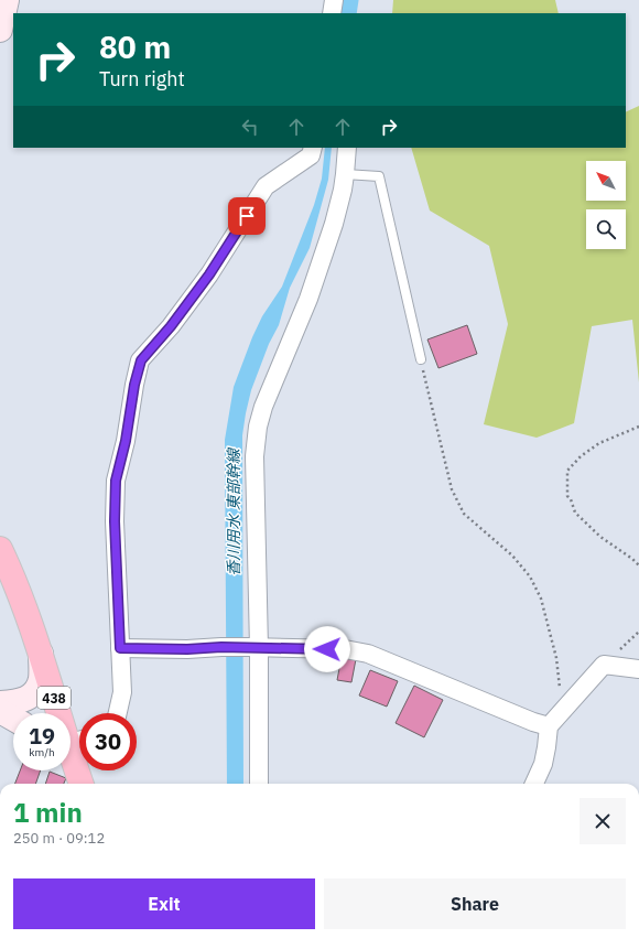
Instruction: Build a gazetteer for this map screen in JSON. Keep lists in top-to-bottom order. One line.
{"streets":{"highway":["438"]},"water":["香川用水 東部幹線"],"north":"top left","page":{"turn":["80 m","Turn right"],"speed":"19 km/h","limit":"30","heading":["1 min","250 m · 09:12"],"buttons":["Exit","Share"]}}
